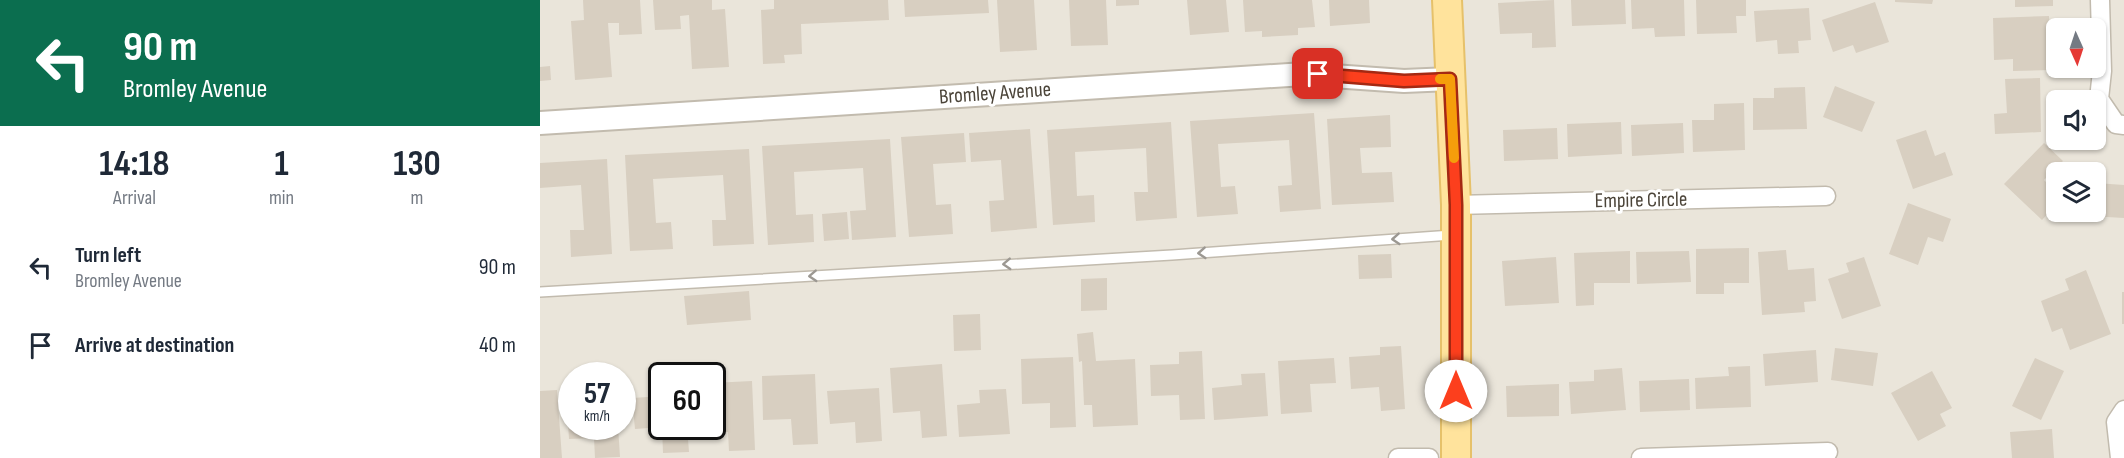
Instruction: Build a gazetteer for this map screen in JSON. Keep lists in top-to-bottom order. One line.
{"streets":{"street":["Bromley Avenue","Empire Circle"]},"north":"bottom","page":{"turn":["90 m","Bromley Avenue"],"eta":["14:18","Arrival","1","min","130","m"],"list":[{"name":"Turn left","note":"Bromley Avenue","value":"90 m"},{"name":"Arrive at destination","value":"40 m"}],"speed":"57 km/h","limit":"60"}}
